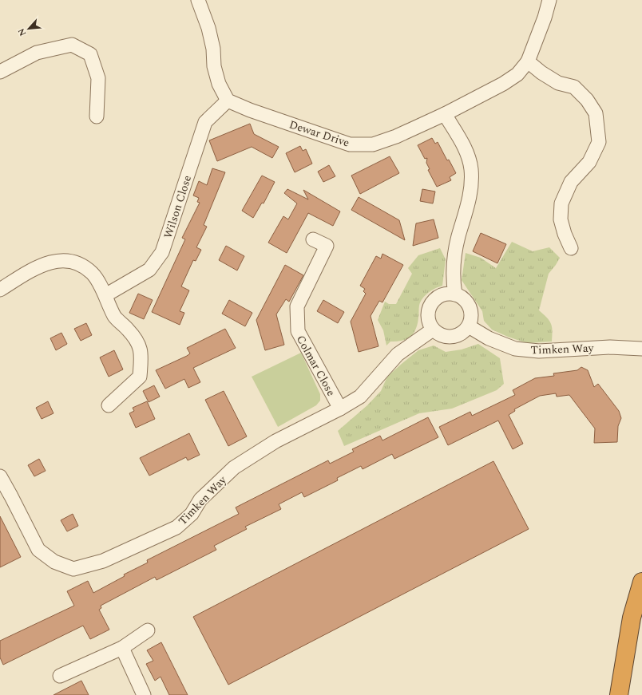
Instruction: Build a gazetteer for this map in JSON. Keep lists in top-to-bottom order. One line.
{"streets":{"street":["Dewar Drive","Wilson Close","Timken Way","Colmar Close"]},"crossings":[["Dewar Drive","Wilson Close"],["Timken Way","Colmar Close"]],"north":"bottom left"}
